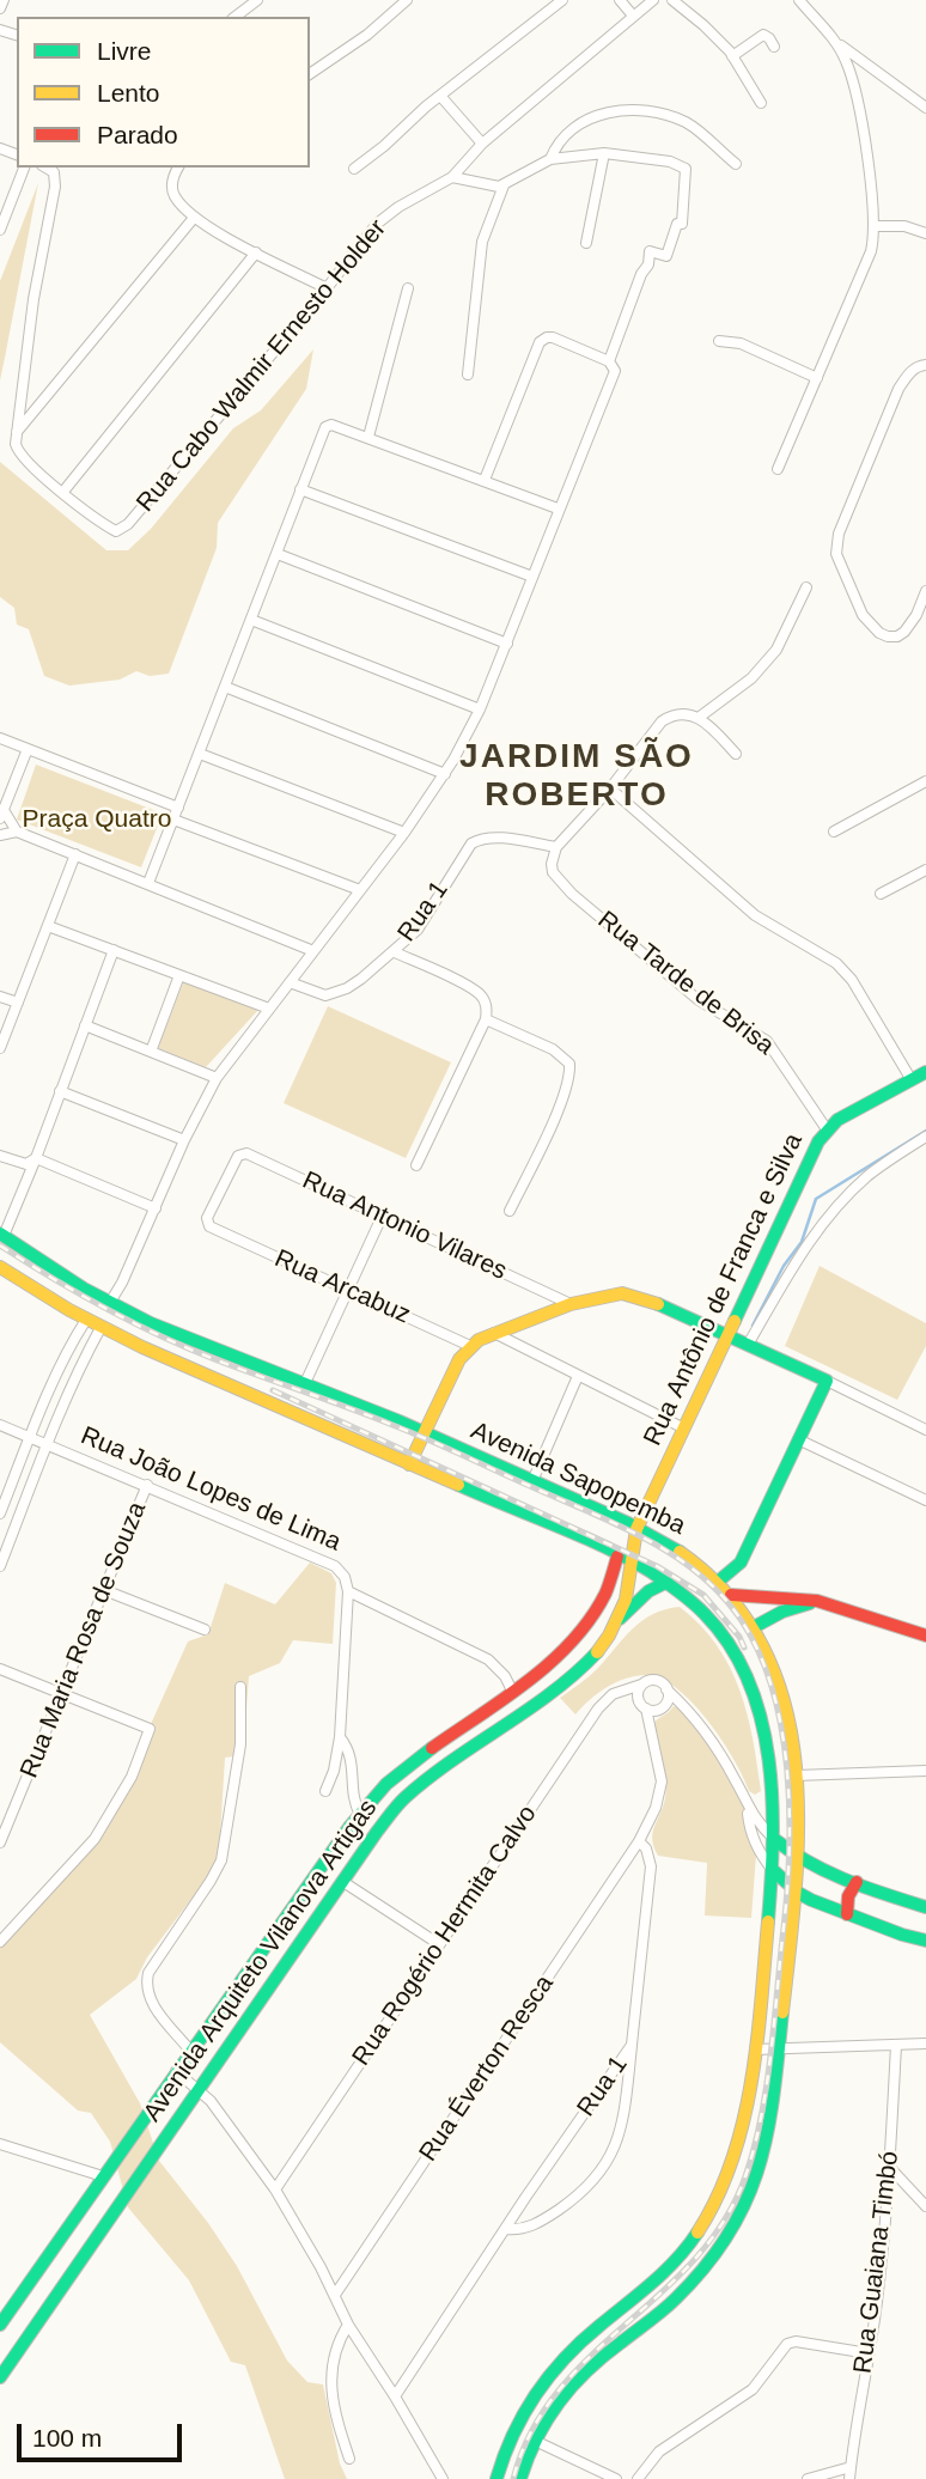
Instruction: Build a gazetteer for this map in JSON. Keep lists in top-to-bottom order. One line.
{"streets":{"main road":["Rua Antônio de Franca e Silva","Avenida Sapopemba","Avenida Arquiteto Vilanova Artigas"],"street":["Rua Cabo Walmir Ernesto Holder","Rua 1","Rua Tarde de Brisa","Rua Antonio Vilares","Rua Arcabuz","Rua João Lopes de Lima","Rua Maria Rosa de Souza","Rua Rogério Hermita Calvo","Rua Éverton Resca","Rua Guaiana Timbó"]},"crossings":[["Rua 1","Rua Tarde de Brisa"],["Rua 1","Rua Éverton Resca"],["Rua Tarde de Brisa","Rua Antônio de Franca e Silva"],["Rua Antonio Vilares","Rua Arcabuz"],["Rua Antônio de Franca e Silva","Avenida Sapopemba"],["Rua Antônio de Franca e Silva","Avenida Arquiteto Vilanova Artigas"],["Avenida Sapopemba","Avenida Arquiteto Vilanova Artigas"],["Rua João Lopes de Lima","Rua Maria Rosa de Souza"],["Rua João Lopes de Lima","Avenida Arquiteto Vilanova Artigas"]],"districts":["JARDIM SÃO ROBERTO"],"parks":["Praça Quatro"],"legend":["Livre","Lento","Parado"],"scale_bar":"100 m"}
